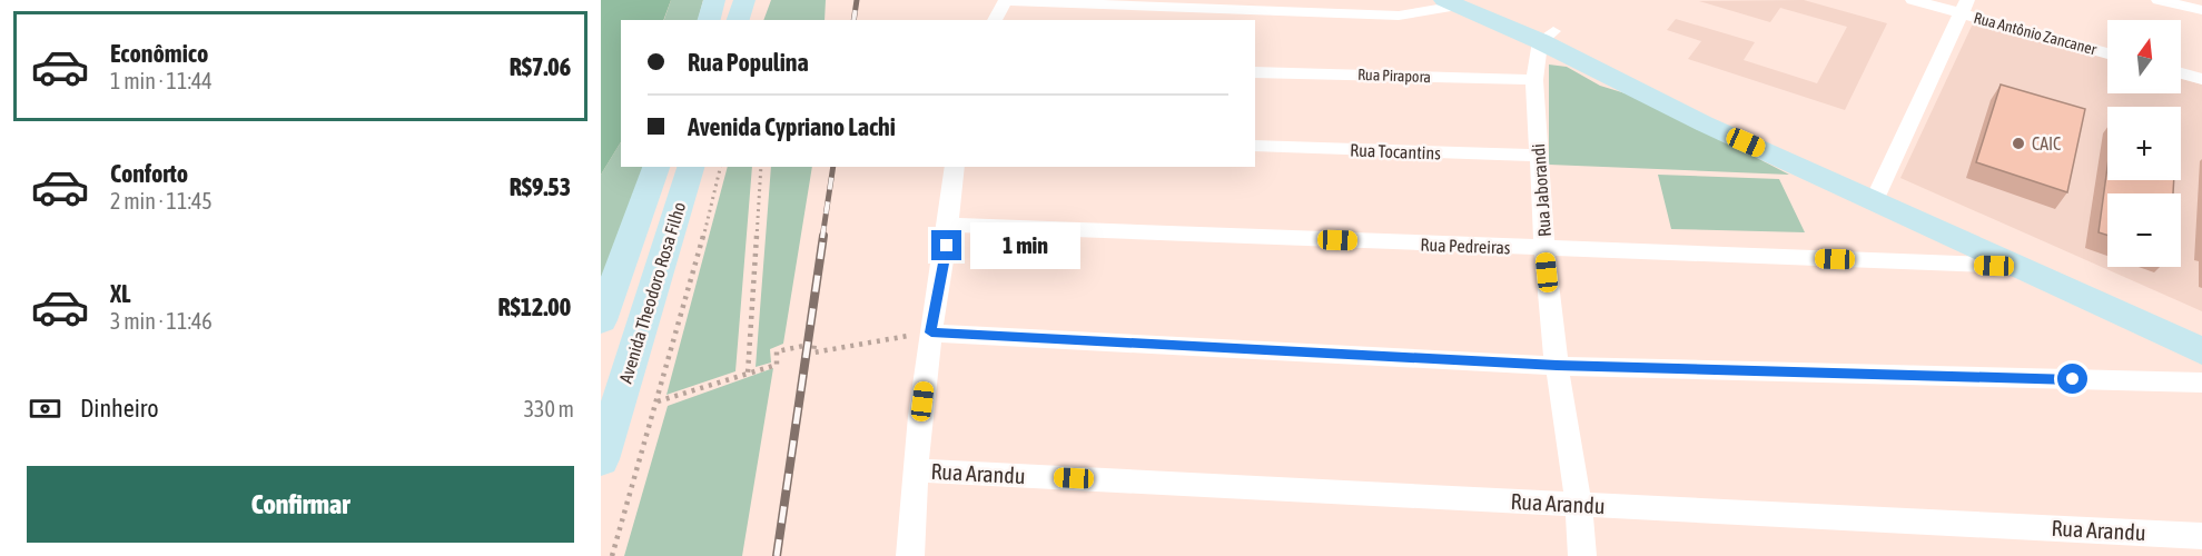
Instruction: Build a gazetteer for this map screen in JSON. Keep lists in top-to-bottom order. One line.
{"streets":{"main road":["Avenida Theodoro Rosa Filho"],"street":["Rua Antônio Zancaner","Rua Pirapora","Rua Tocantins","Rua Jaborandi","Rua Pedreiras","Rua Arandu"]},"crossings":[["Rua Pirapora","Rua Jaborandi"],["Rua Tocantins","Rua Jaborandi"],["Rua Jaborandi","Rua Pedreiras"],["Rua Jaborandi","Rua Arandu"]],"places":["CAIC"],"north":"top","page":{"list":[{"name":"Econômico","note":"1 min · 11:44","value":"R$7.06"},{"name":"Conforto","note":"2 min · 11:45","value":"R$9.53"},{"name":"XL","note":"3 min · 11:46","value":"R$12.00"}],"map_buttons":["+","−"],"banner":["Rua Populina","Avenida Cypriano Lachi"],"bubble":"1 min","pay":["Dinheiro","330 m"],"buttons":"Confirmar"}}
